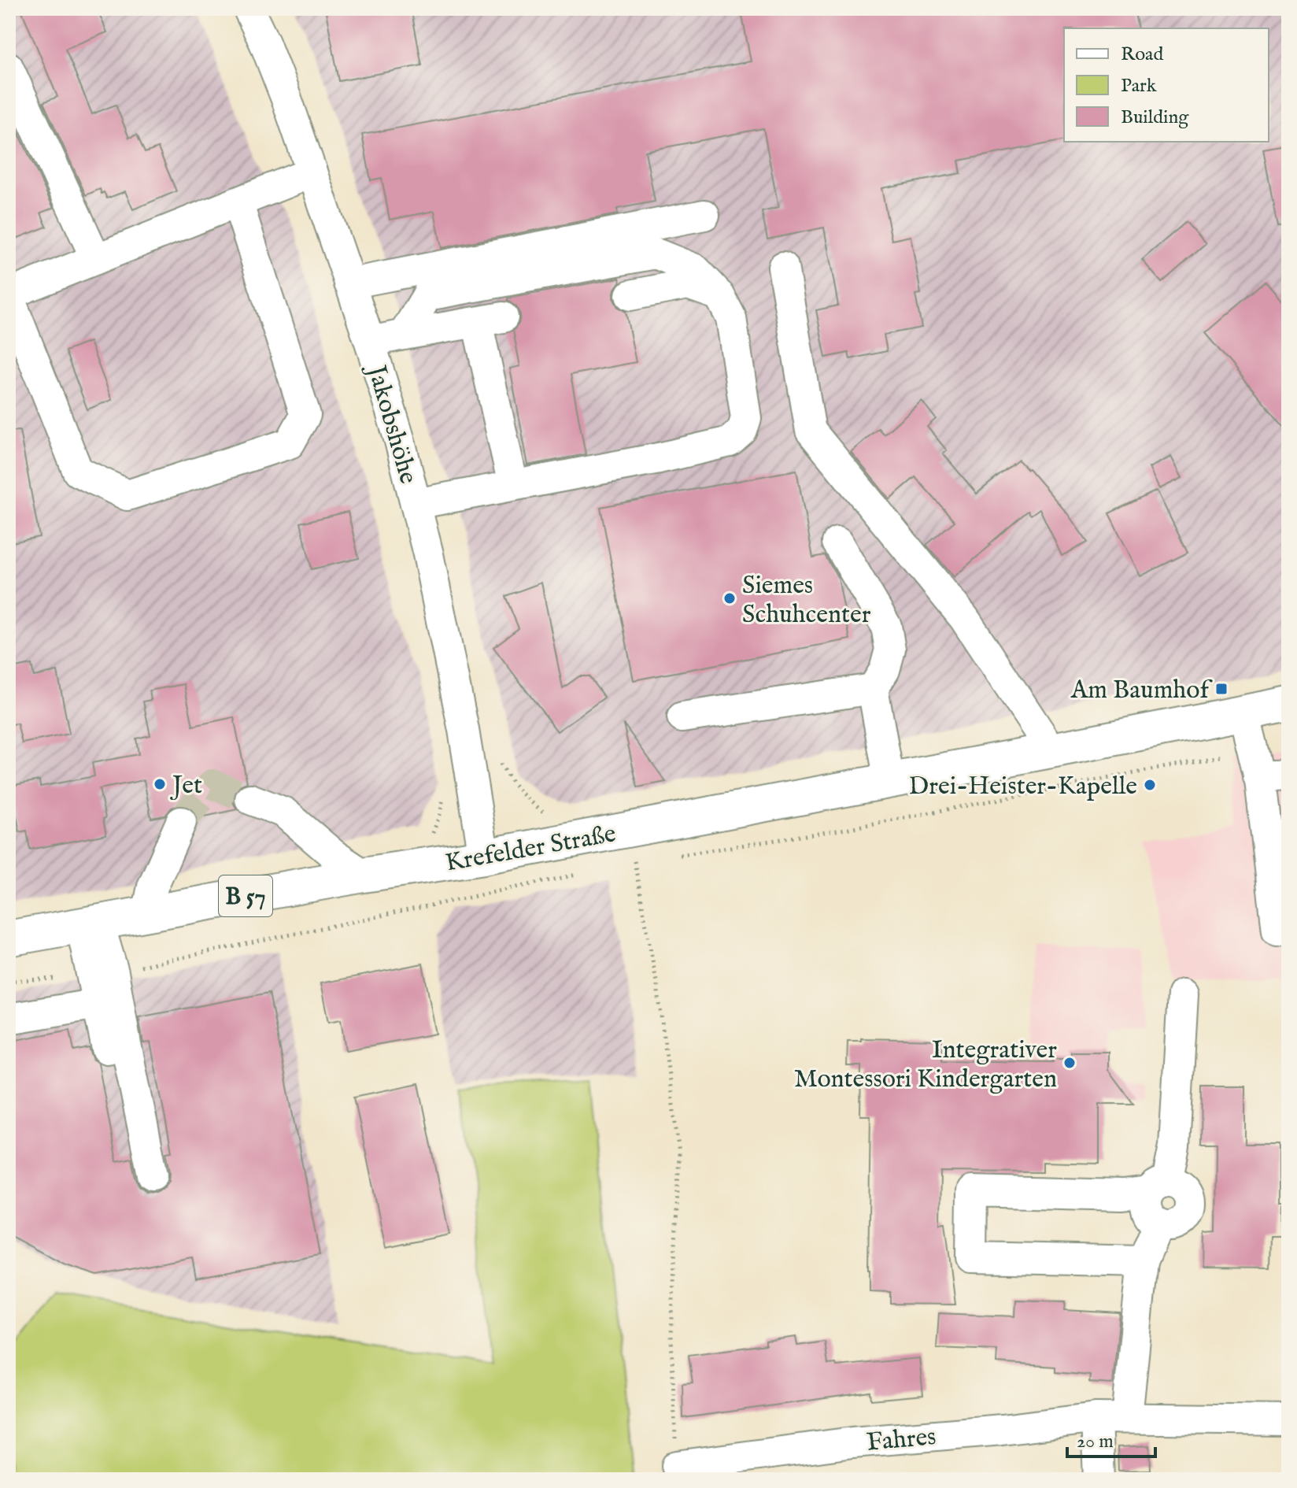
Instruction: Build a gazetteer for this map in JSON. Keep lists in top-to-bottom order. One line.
{"streets":{"main road":["Krefelder Straße","B 57"],"street":["Jakobshöhe","Fahres"]},"crossings":[["Jakobshöhe","Krefelder Straße"]],"places":{"other":["Siemes Schuhcenter","Jet","Drei-Heister-Kapelle","Integrativer Montessori Kindergarten"],"transit":["Am Baumhof"]},"legend":["Road","Park","Building"],"scale_bar":"20 m"}
